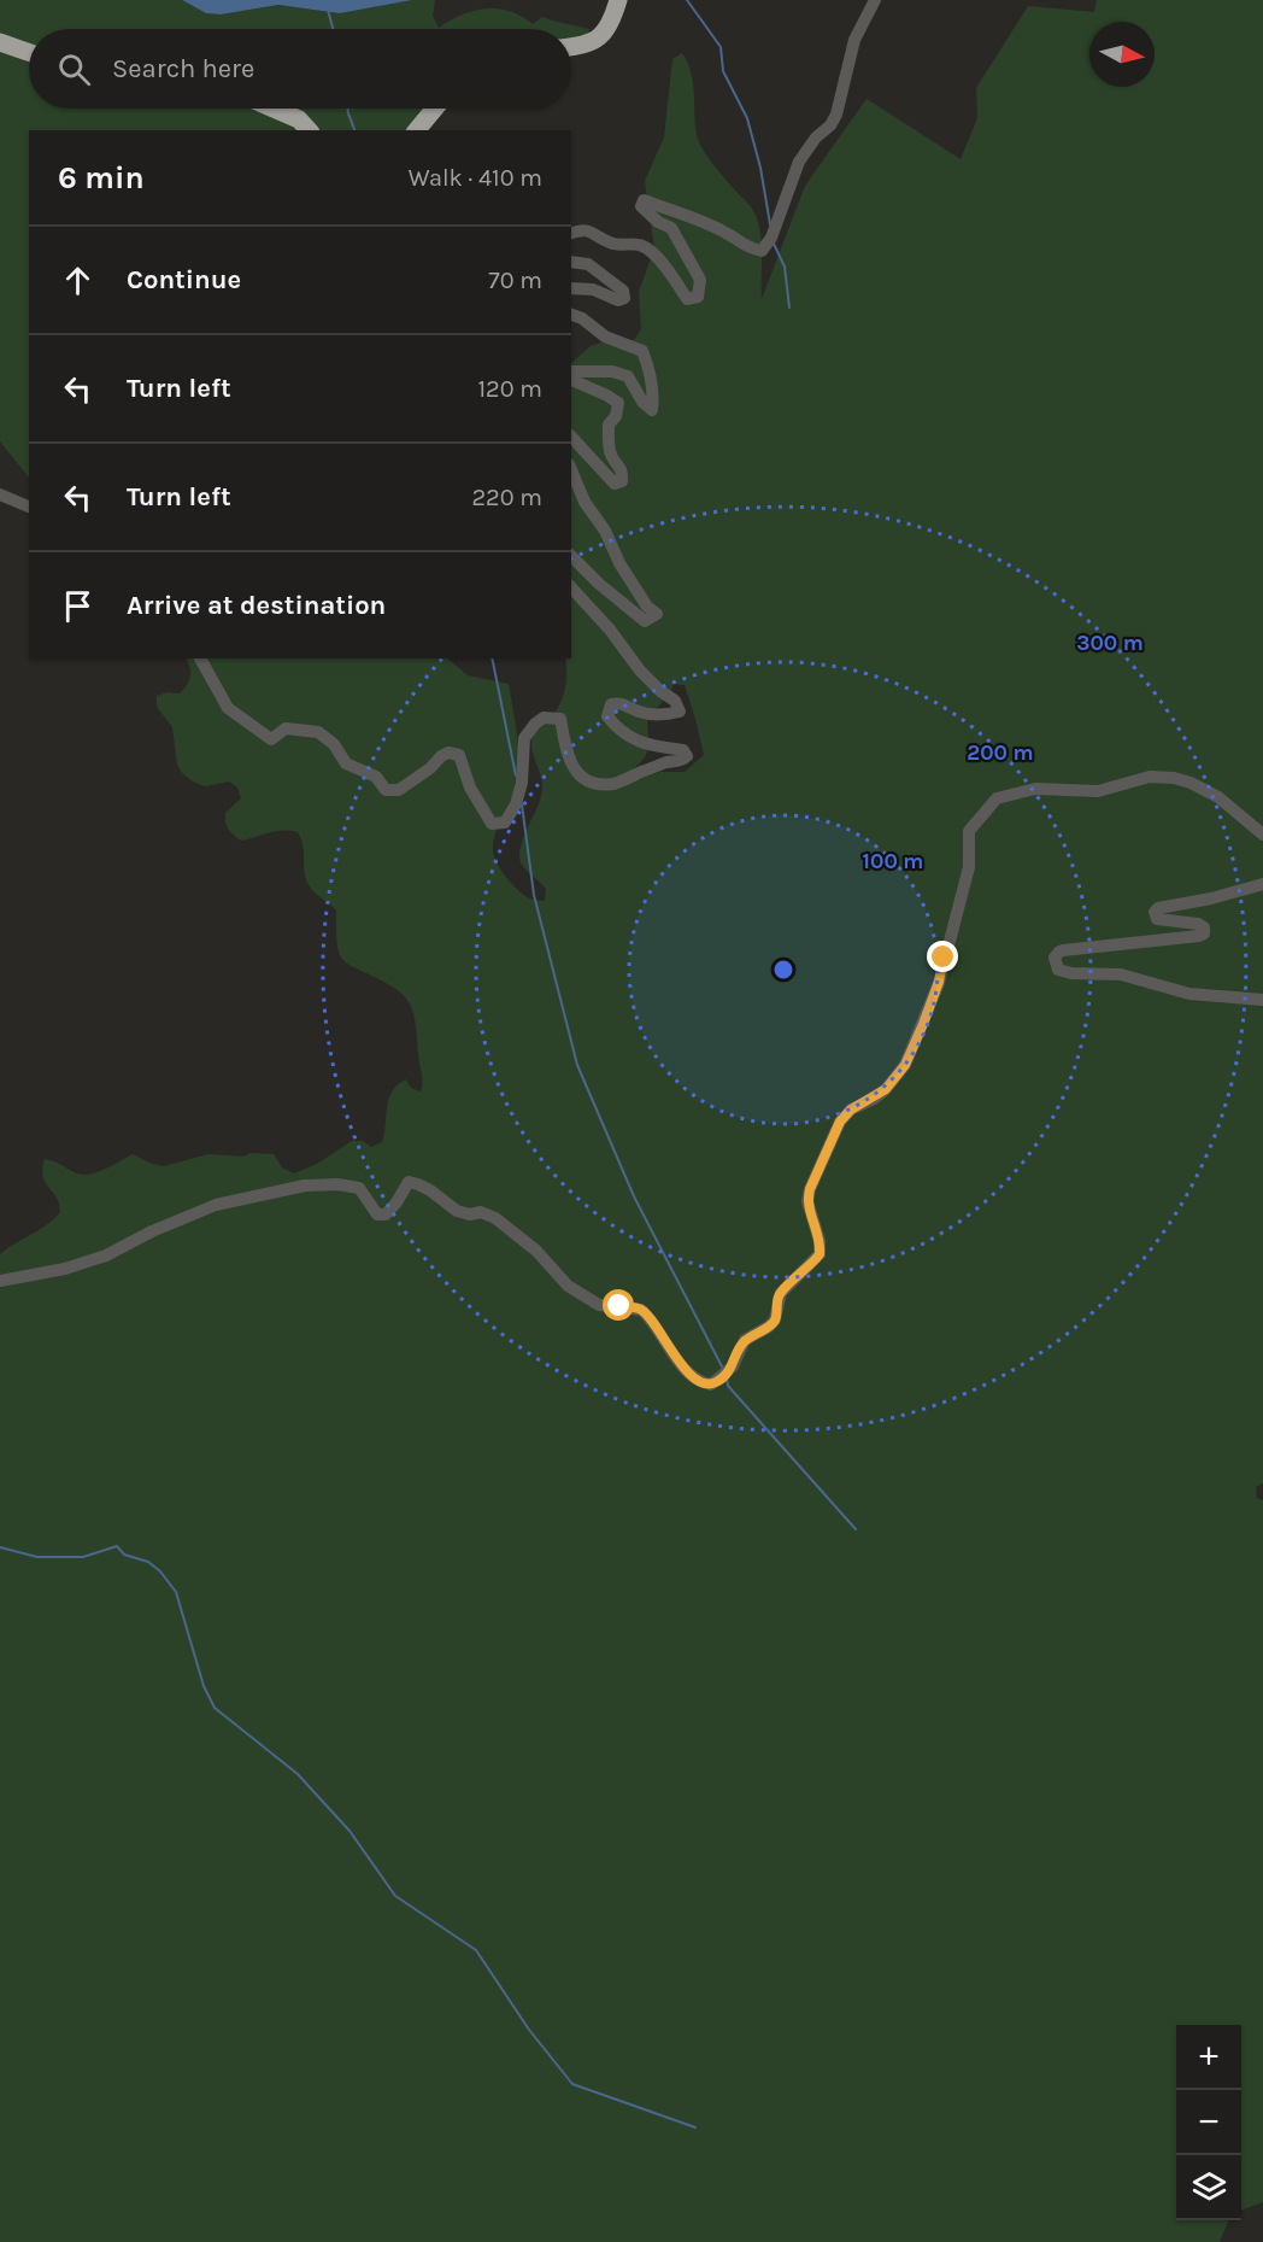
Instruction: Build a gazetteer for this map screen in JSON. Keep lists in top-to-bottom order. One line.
{"north":"right","page":{"search":"Search here","heading":["6 min","Walk · 410 m"],"list":[["Continue","70 m"],["Turn left","120 m"],["Turn left","220 m"],"Arrive at destination"],"map_buttons":["+","−"]},"rings":["300 m","200 m","100 m"]}
